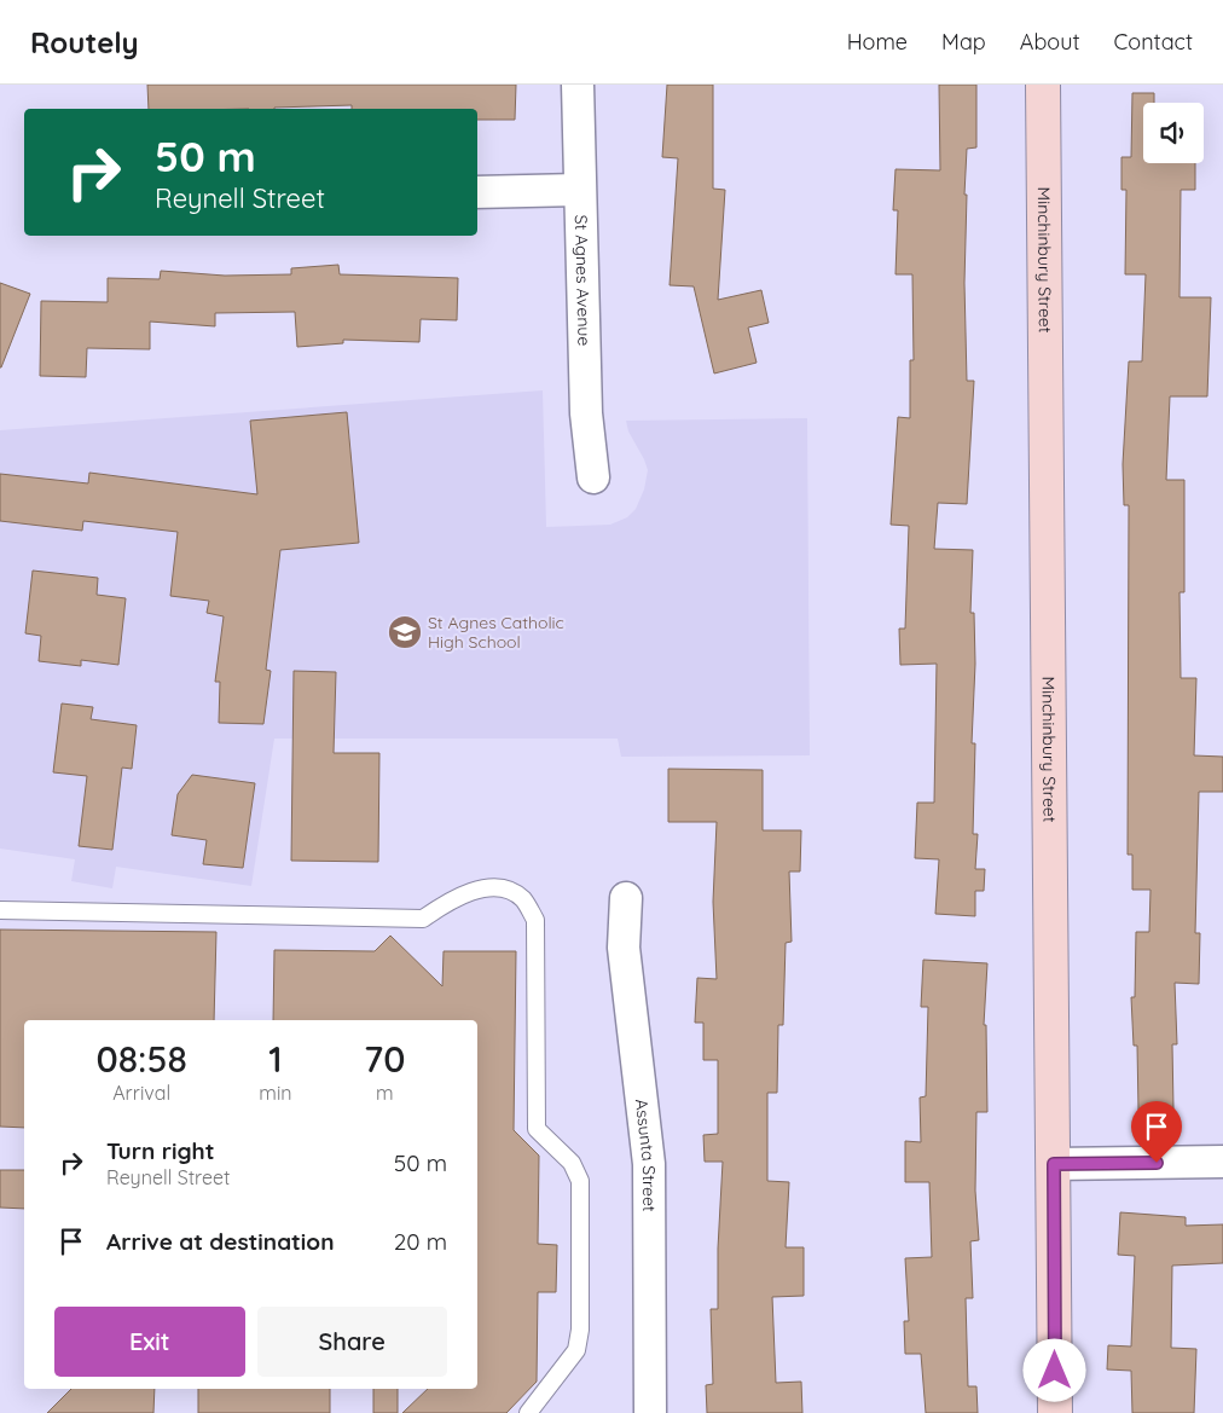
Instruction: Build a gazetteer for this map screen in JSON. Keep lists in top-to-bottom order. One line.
{"streets":{"street":["Minchinbury Street","St Agnes Avenue","Assunta Street"]},"places":{"school or university":["St Agnes Catholic High School"]},"page":{"header":"Routely","nav":["Home","Map","About","Contact"],"turn":["50 m","Reynell Street"],"eta":["08:58","Arrival","1","min","70","m"],"list":[{"name":"Turn right","note":"Reynell Street","value":"50 m"},{"name":"Arrive at destination","value":"20 m"}],"buttons":["Exit","Share"]}}
